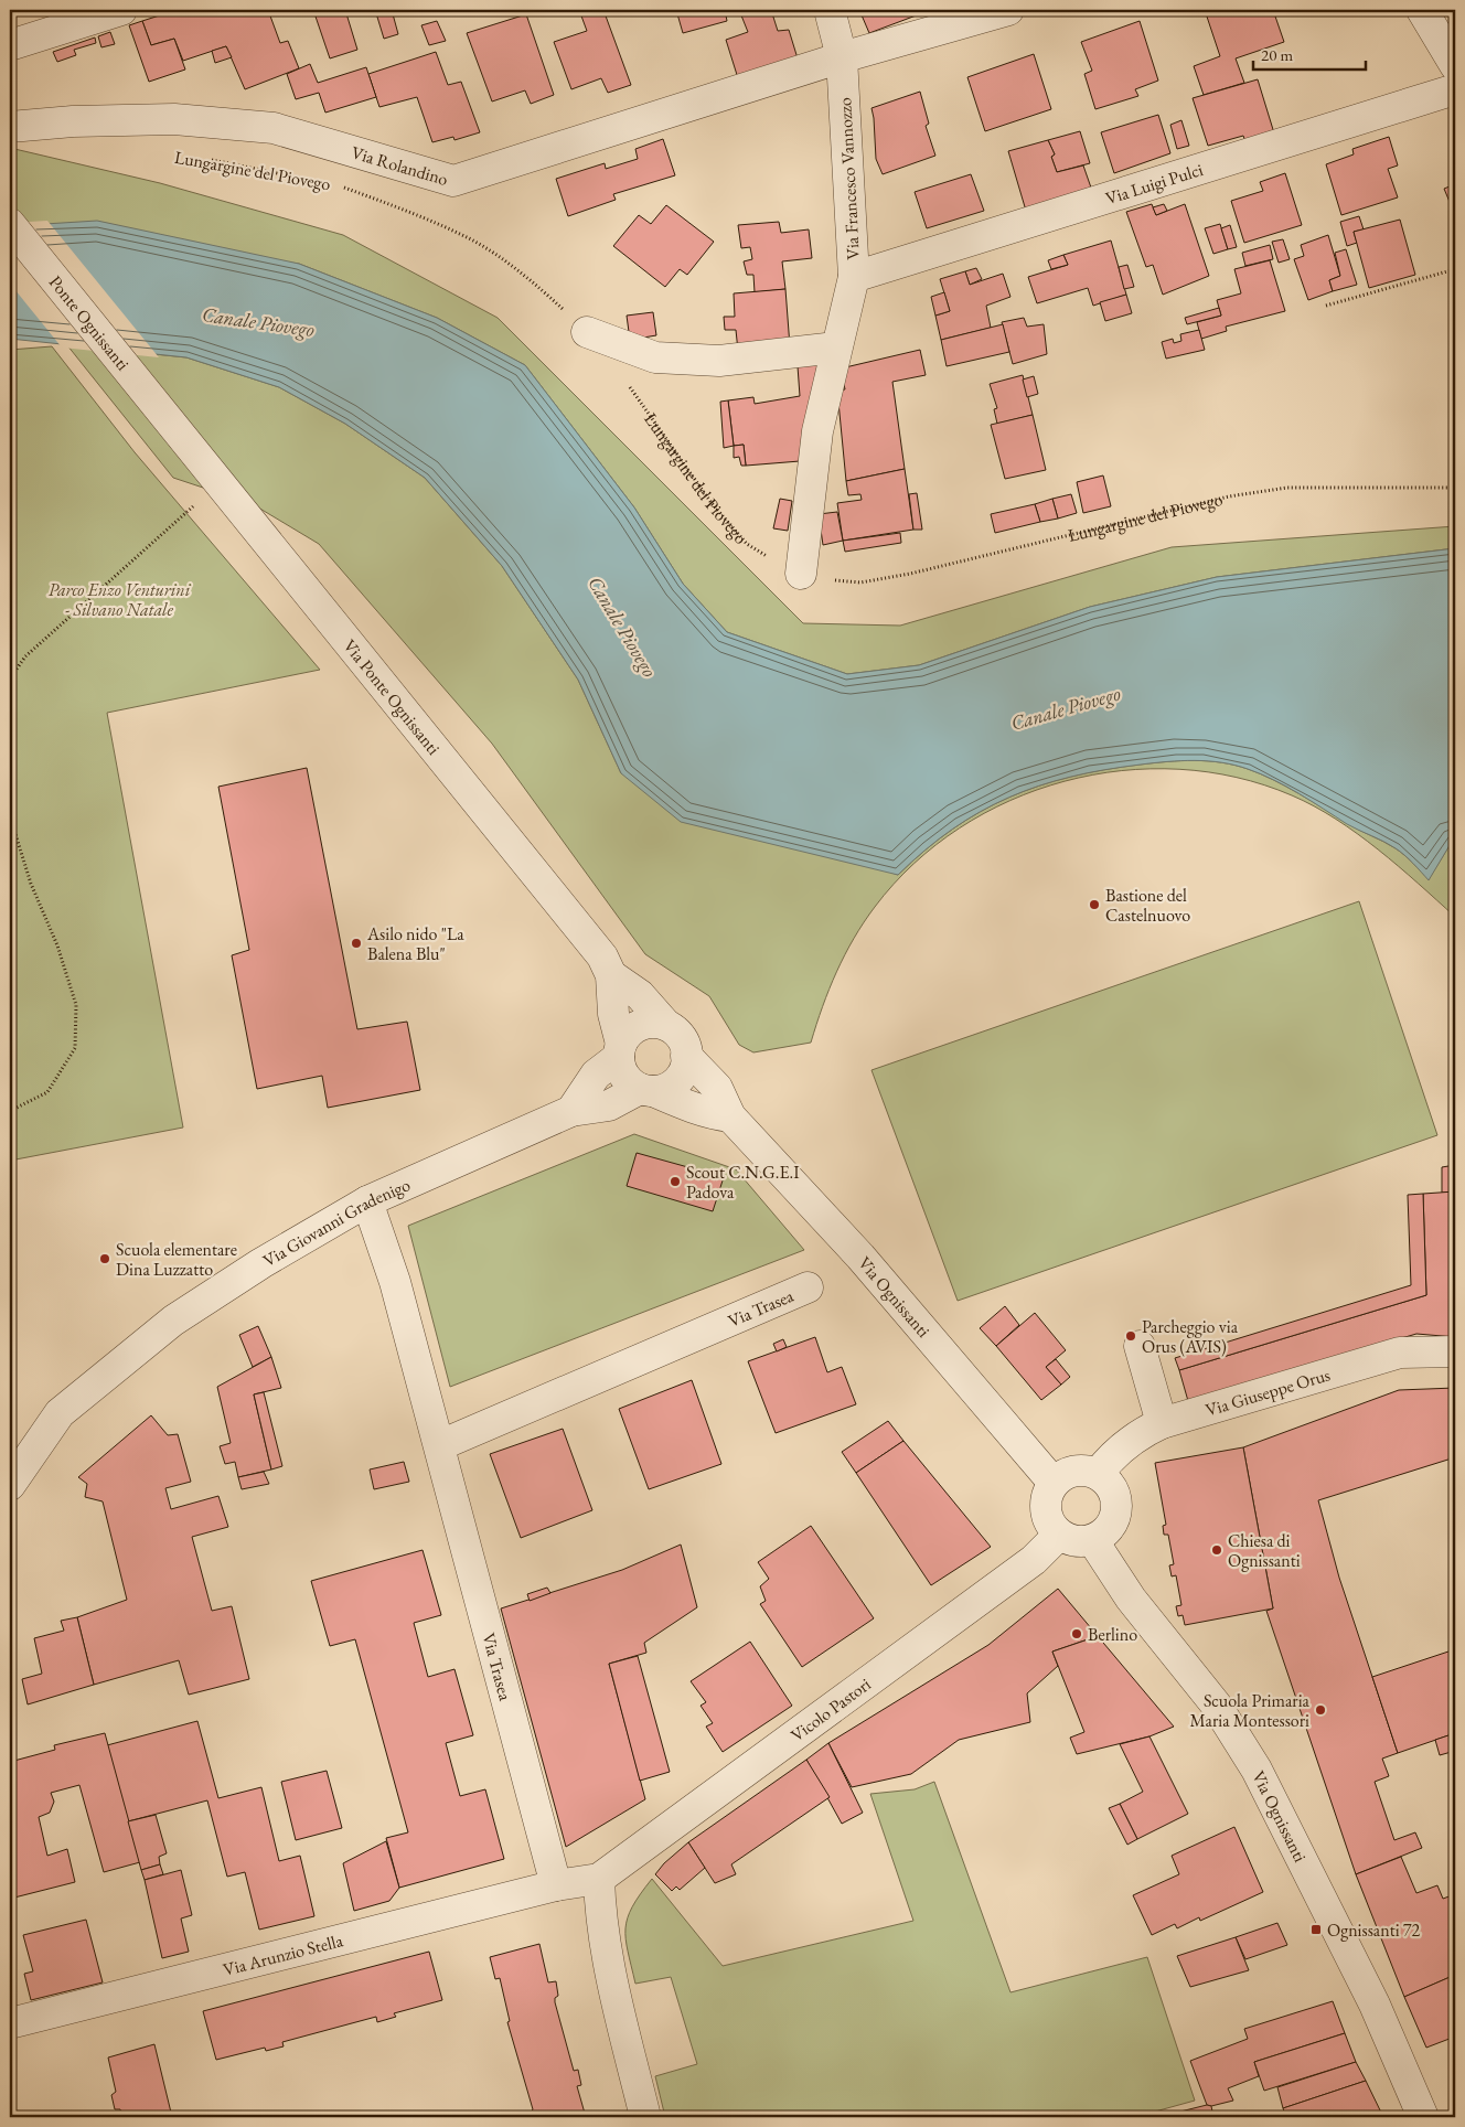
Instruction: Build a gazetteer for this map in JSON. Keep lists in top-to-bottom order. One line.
{"streets":{"street":["Via Rolandino","Via Francesco Vannozzo","Via Luigi Pulci","Ponte Ognissanti","Via Ponte Ognissanti","Via Giovanni Gradenigo","Via Ognissanti","Via Trasea","Via Giuseppe Orus","Vicolo Pastori","Via Arunzio Stella"],"path":["Lungargine del Piovego"]},"crossings":[["Via Rolandino","Via Francesco Vannozzo"],["Lungargine del Piovego","Via Francesco Vannozzo"],["Via Francesco Vannozzo","Via Luigi Pulci"],["Ponte Ognissanti","Via Ponte Ognissanti"],["Via Ponte Ognissanti","Via Giovanni Gradenigo"],["Via Ponte Ognissanti","Via Ognissanti"],["Via Giovanni Gradenigo","Via Ognissanti"],["Via Giovanni Gradenigo","Via Trasea"],["Via Ognissanti","Via Giuseppe Orus"],["Via Ognissanti","Vicolo Pastori"],["Via Trasea","Vicolo Pastori"],["Via Trasea","Via Arunzio Stella"],["Via Giuseppe Orus","Vicolo Pastori"],["Vicolo Pastori","Via Arunzio Stella"]],"water":["Canale Piovego"],"parks":["Parco Enzo Venturini - Silvano Natale"],"places":{"other":["Bastione del Castelnuovo","Asilo nido \"La Balena Blu\"","Scout C.N.G.E.I Padova","Scuola elementare Dina Luzzatto","Parcheggio via Orus (AVIS)","Chiesa di Ognissanti","Berlino","Scuola Primaria Maria Montessori"],"transit":["Ognissanti 72"]},"scale_bar":"20 m"}
